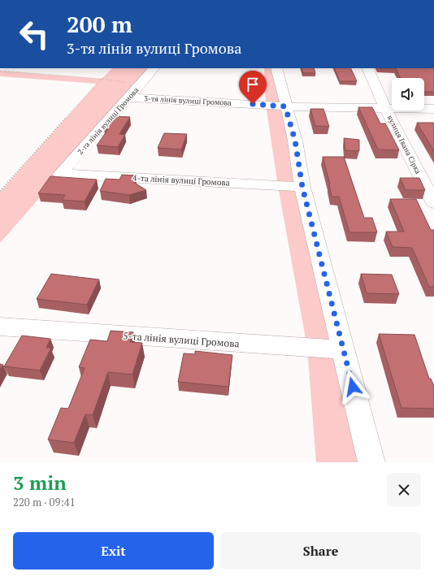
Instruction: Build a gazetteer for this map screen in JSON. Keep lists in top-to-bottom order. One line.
{"streets":{"street":["3-тя лінія вулиці Громова","2-га лінія вулиці Громова","вулиця Івана Сірка","4-та лінія вулиці Громова","5-та лінія вулиці Громова"]},"crossings":[["3-тя лінія вулиці Громова","2-га лінія вулиці Громова"],["3-тя лінія вулиці Громова","вулиця Івана Сірка"],["2-га лінія вулиці Громова","4-та лінія вулиці Громова"]],"page":{"turn":["200 m","3-тя лінія вулиці Громова"],"heading":["3 min","220 m · 09:41"],"buttons":["Exit","Share"]}}
